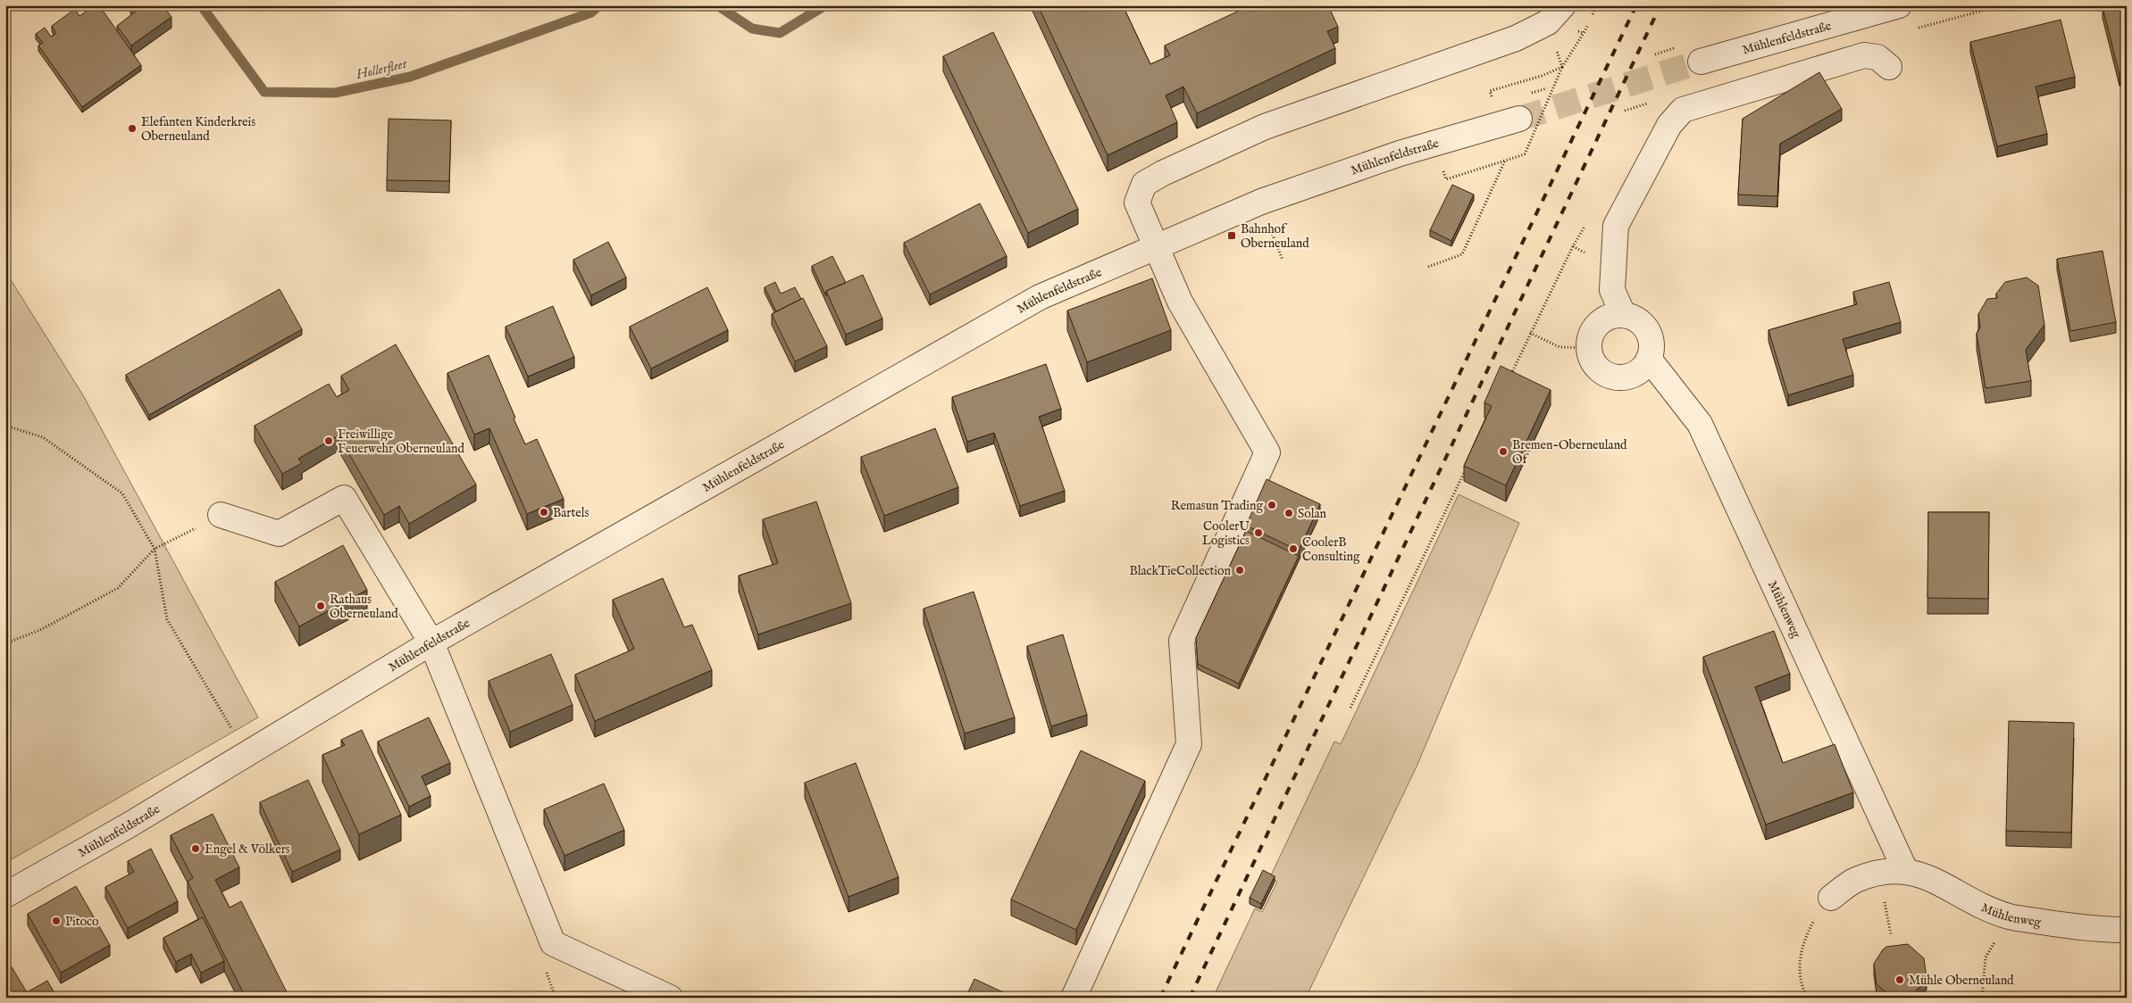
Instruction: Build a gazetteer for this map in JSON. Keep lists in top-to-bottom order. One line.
{"streets":{"street":["Mühlenfeldstraße","Mühlenweg"]},"water":["Hollerfleet"],"places":{"other":["Elefanten Kinderkreis Oberneuland","Freiwillige Feuerwehr Oberneuland","Bremen-Oberneuland Of","Remasun Trading","Bartels","Solan","CoolerU Logistics","CoolerB Consulting","BlackTieCollection","Rathaus Oberneuland","Engel & Völkers","Pitoco","Mühle Oberneuland"],"transit":["Bahnhof Oberneuland"]}}
